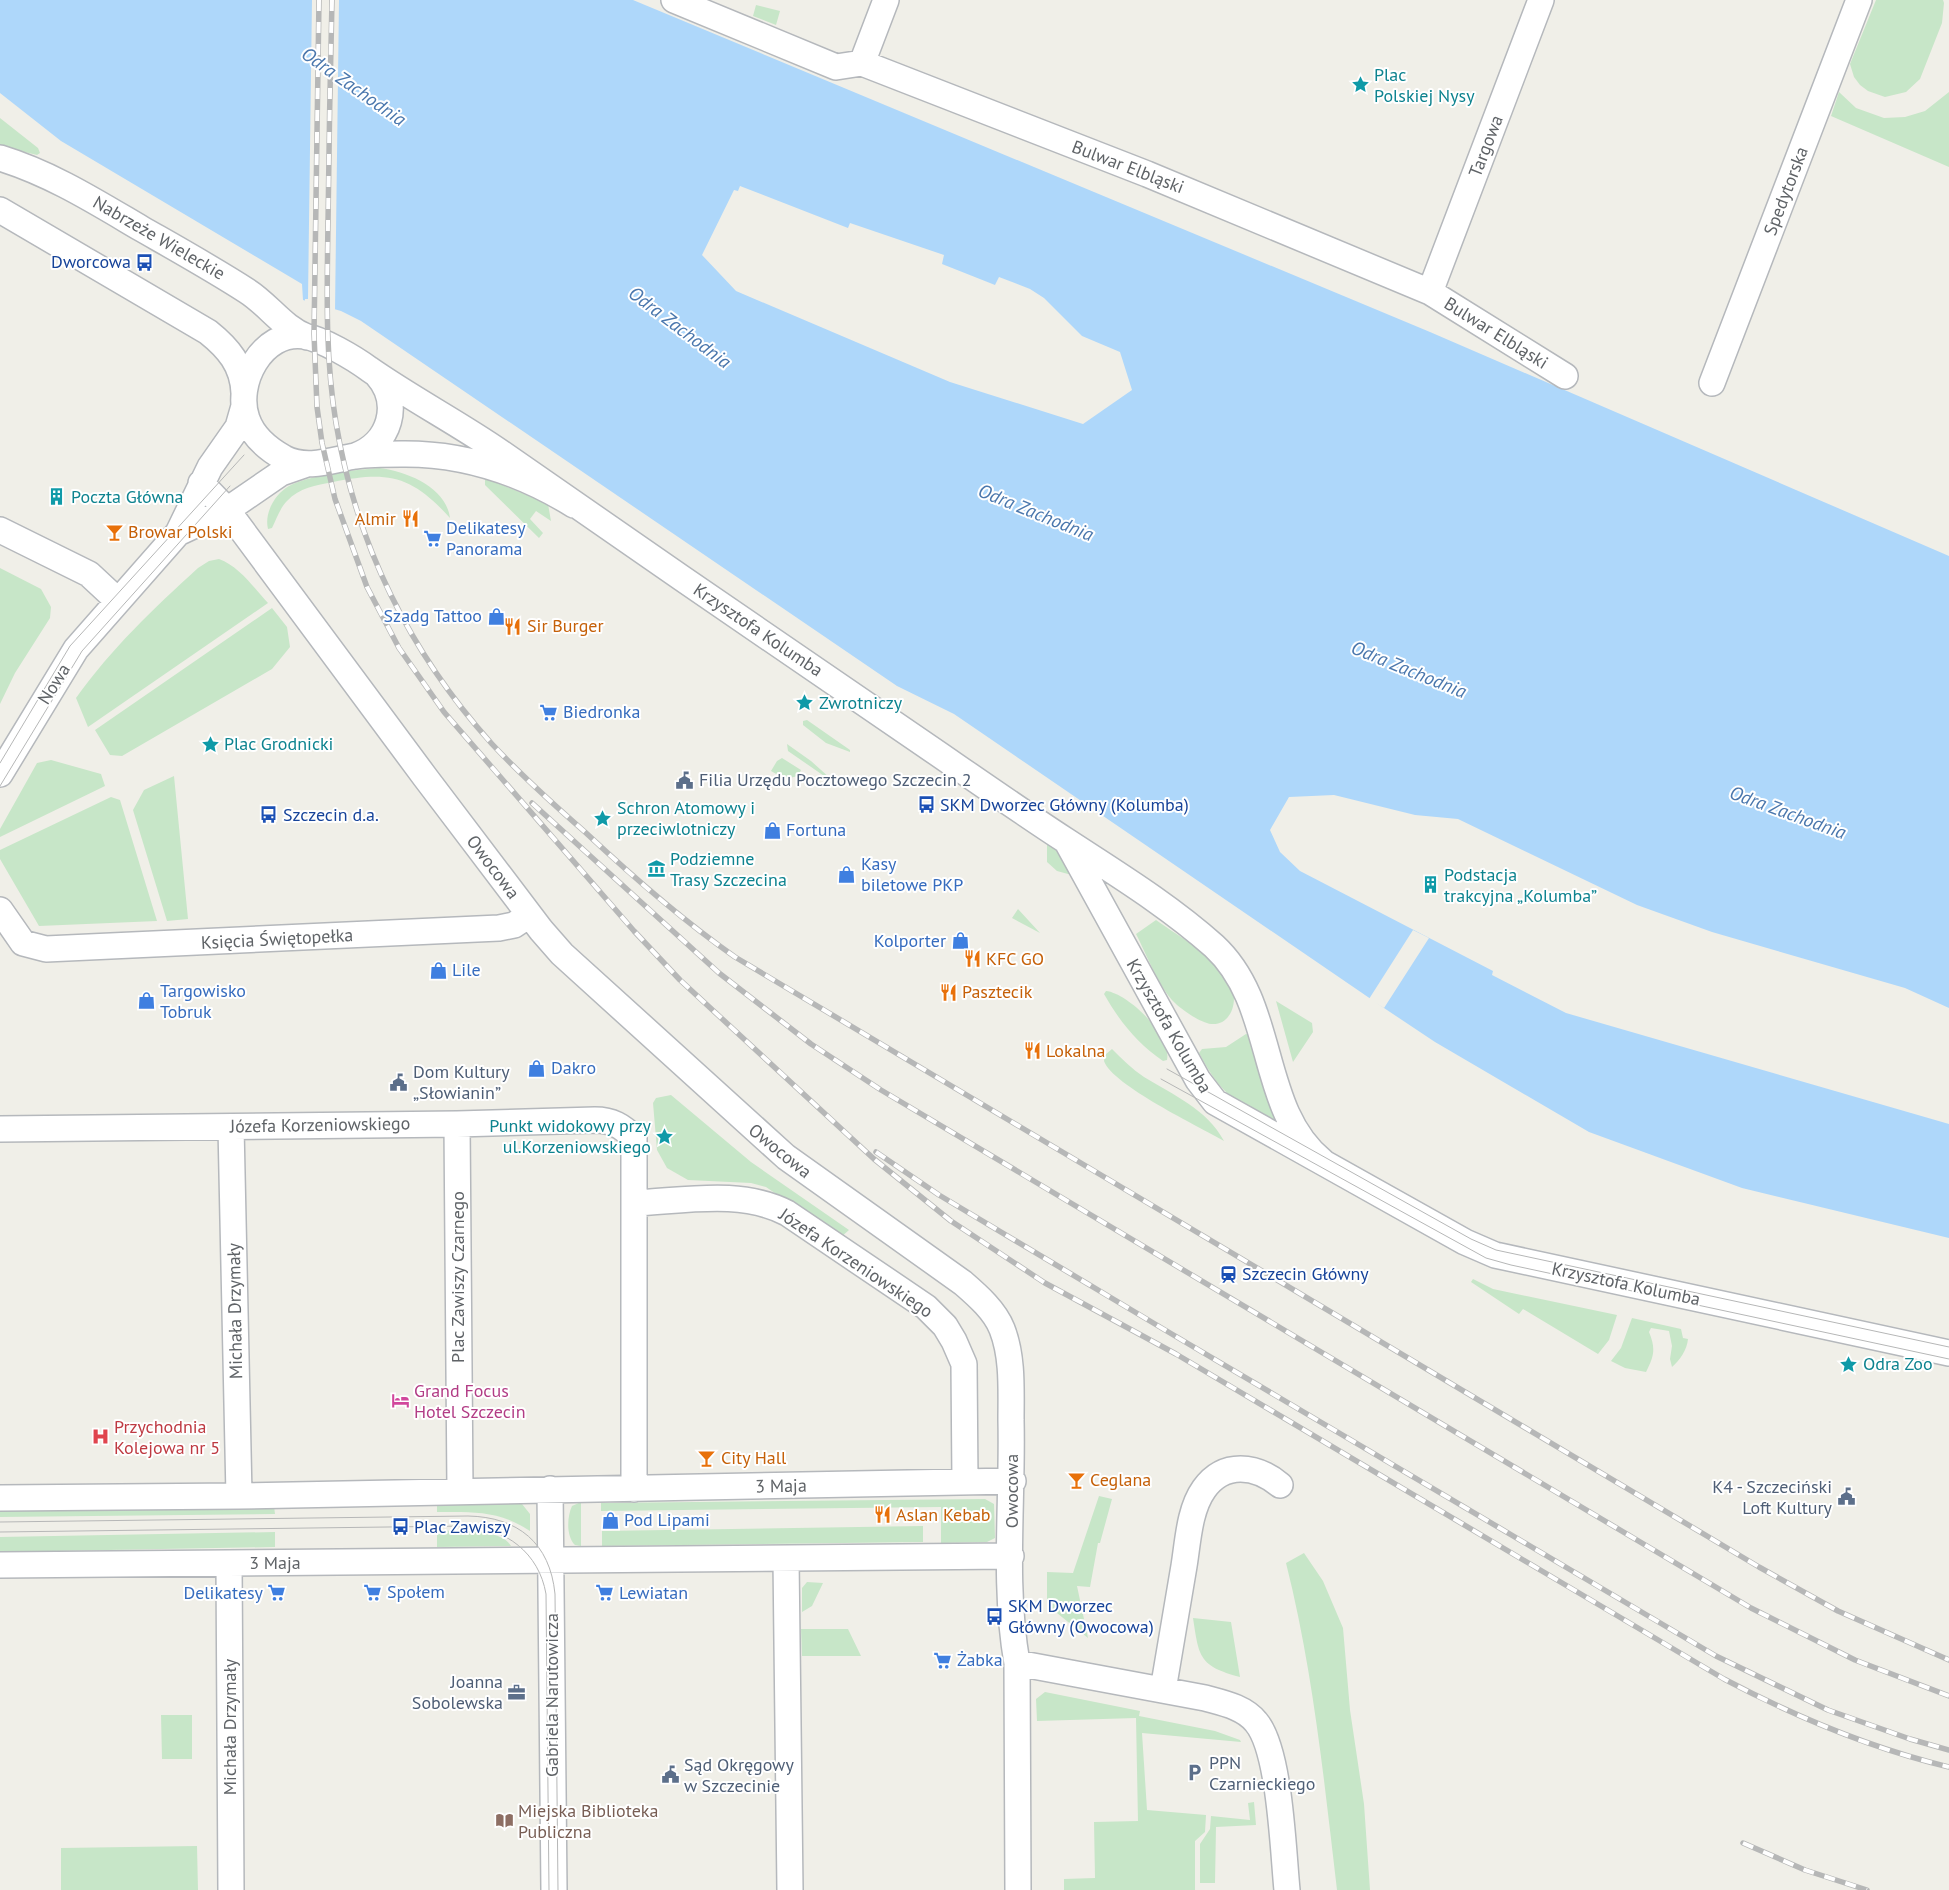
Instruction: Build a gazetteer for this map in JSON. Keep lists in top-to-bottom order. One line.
{"streets":{"street":["Targowa","Bulwar Elbląski","Spedytorska","Nabrzeże Wieleckie","Krzysztofa Kolumba","Nowa","Owocowa","Księcia Świętopełka","Józefa Korzeniowskiego","Plac Zawiszy Czarnego","Michała Drzymały","3 Maja","Gabriela Narutowicza"]},"crossings":[["Targowa","Bulwar Elbląski"],["Nabrzeże Wieleckie","Krzysztofa Kolumba"],["Nabrzeże Wieleckie","Nowa"],["Krzysztofa Kolumba","Nowa"],["Nowa","Owocowa"],["Owocowa","Księcia Świętopełka"],["Owocowa","3 Maja"],["Józefa Korzeniowskiego","Plac Zawiszy Czarnego"],["Józefa Korzeniowskiego","Michała Drzymały"],["Józefa Korzeniowskiego","3 Maja"],["Plac Zawiszy Czarnego","3 Maja"],["Michała Drzymały","3 Maja"],["3 Maja","Gabriela Narutowicza"]],"water":["Odra Zachodnia"],"places":{"place":["Plac Polskiej Nysy","Zwrotniczy","Plac Grodnicki","Schron Atomowy i przeciwlotniczy","Punkt widokowy przy ul.Korzeniowskiego","Odra Zoo"],"bus stop":["Dworcowa","SKM Dworzec Główny (Kolumba)","Szczecin d.a.","Plac Zawiszy","SKM Dworzec Główny (Owocowa)"],"building":["Poczta Główna","Podstacja trakcyjna „Kolumba”"],"restaurant":["Almir","Sir Burger","KFC GO","Pasztecik","Lokalna","Aslan Kebab"],"bar":["Browar Polski","City Hall","Ceglana"],"supermarket":["Delikatesy Panorama","Biedronka","Społem","Delikatesy","Lewiatan","Żabka"],"shop":["Szadg Tattoo","Fortuna","Kasy biletowe PKP","Kolporter","Lile","Targowisko Tobruk","Dakro","Pod Lipami"],"public building":["Filia Urzędu Pocztowego Szczecin 2","Dom Kultury „Słowianin”","K4 - Szczeciński Loft Kultury","Sąd Okręgowy w Szczecinie"],"museum":["Podziemne Trasy Szczecina"],"station":["Szczecin Główny"],"hotel":["Grand Focus Hotel Szczecin"],"hospital":["Przychodnia Kolejowa nr 5"],"office":["Joanna Sobolewska"],"parking":["PPN Czarnieckiego"],"library":["Miejska Biblioteka Publiczna"]}}
